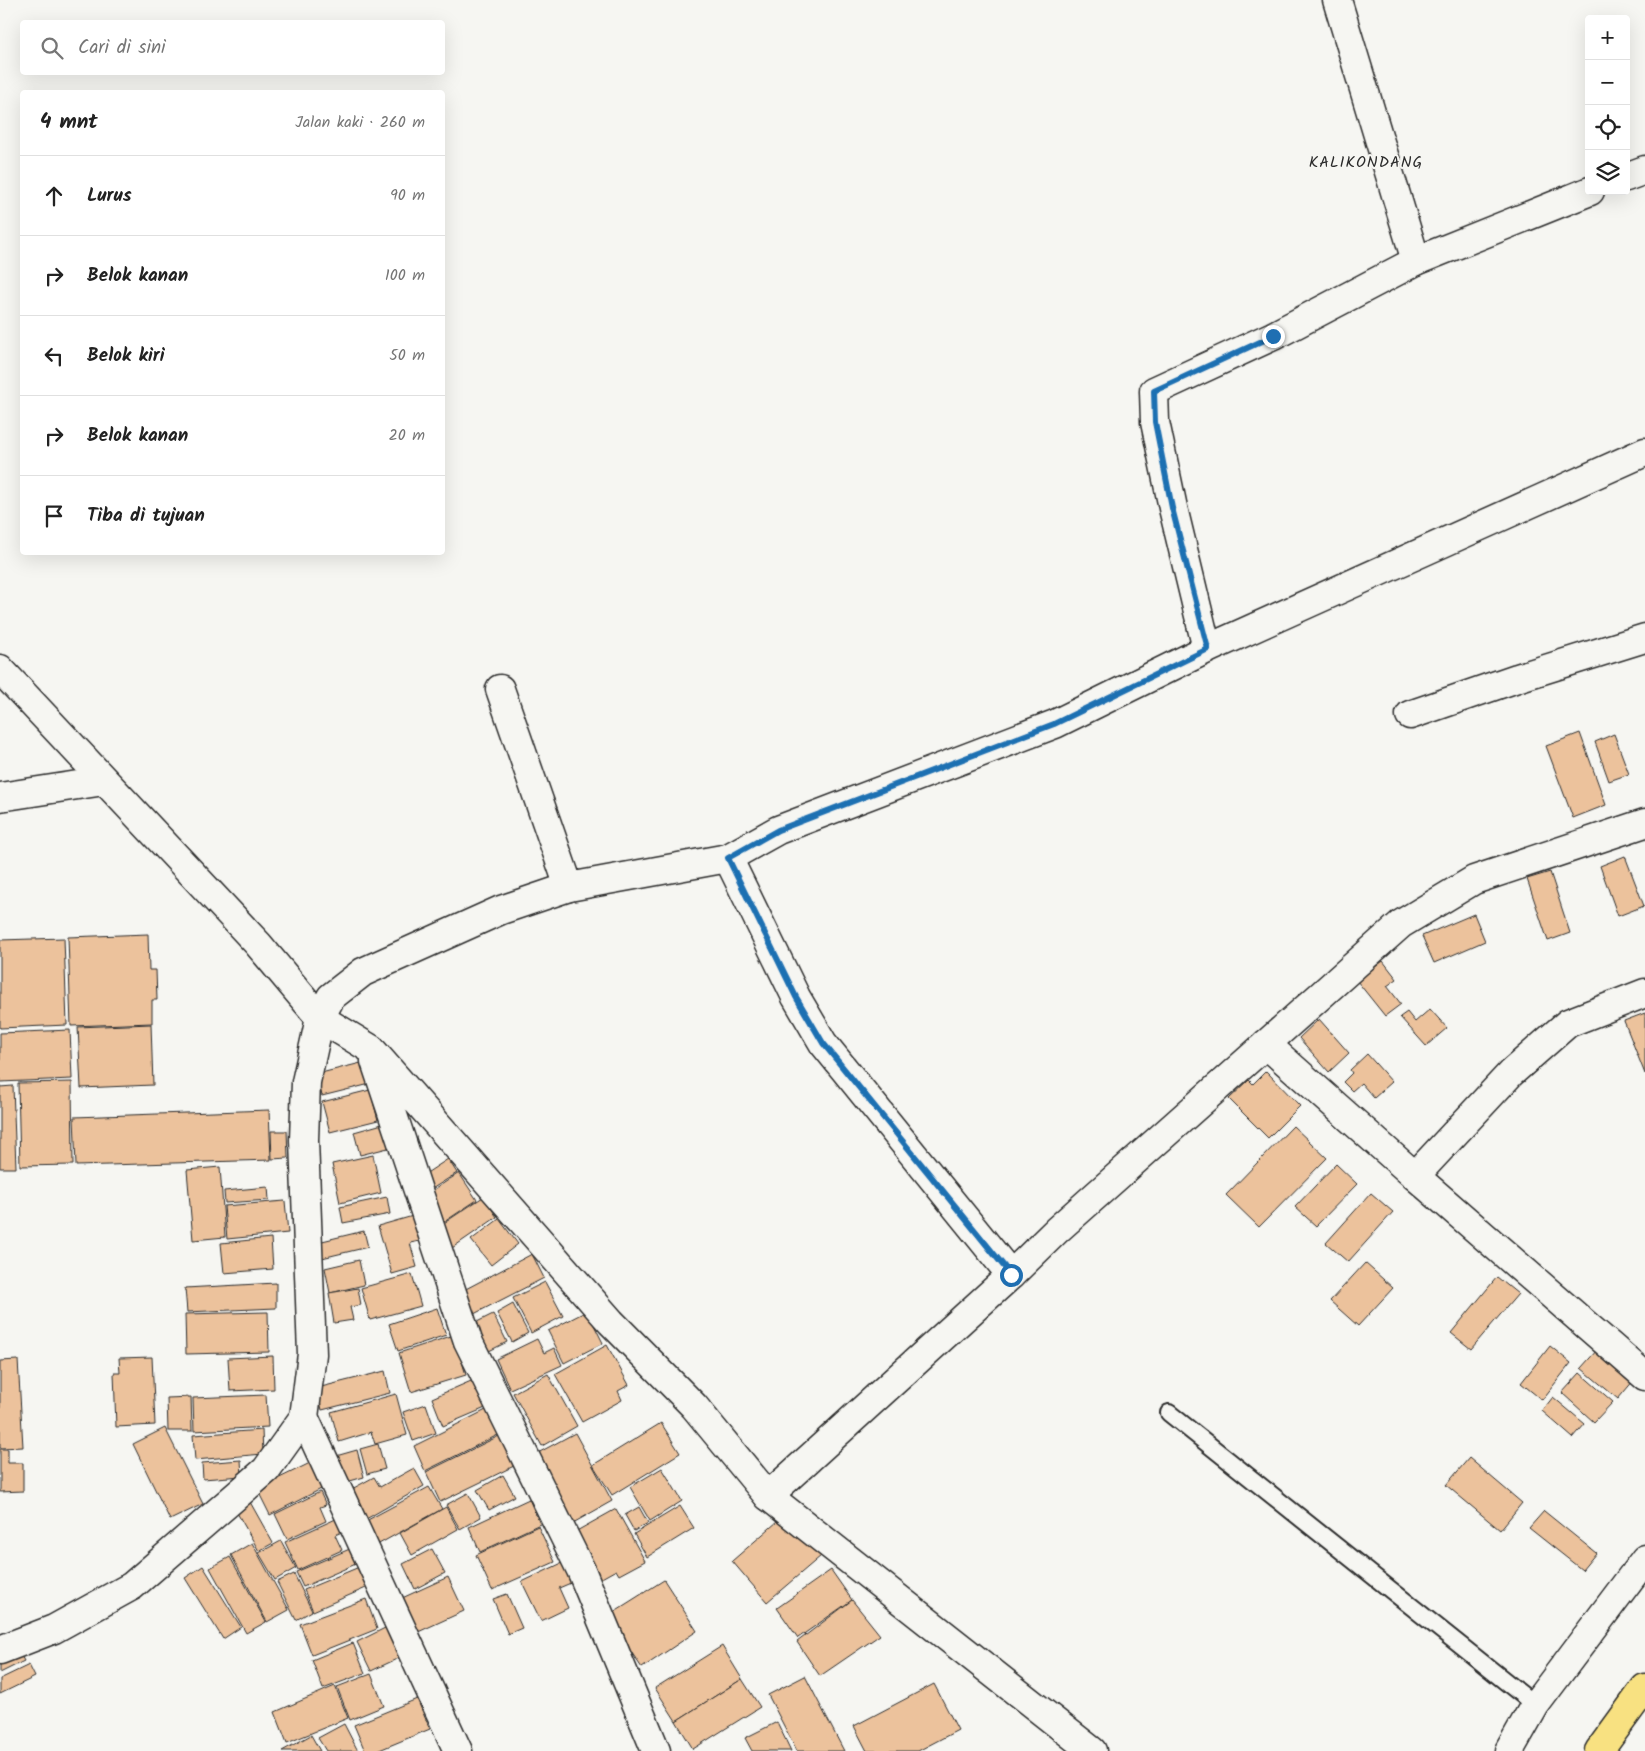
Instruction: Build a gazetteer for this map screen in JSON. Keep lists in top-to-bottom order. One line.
{"districts":["KALIKONDANG"],"page":{"map_buttons":["+","−"],"search":"Cari di sini","heading":["4 mnt","Jalan kaki · 260 m"],"list":[["Lurus","90 m"],["Belok kanan","100 m"],["Belok kiri","50 m"],["Belok kanan","20 m"],"Tiba di tujuan"]}}
